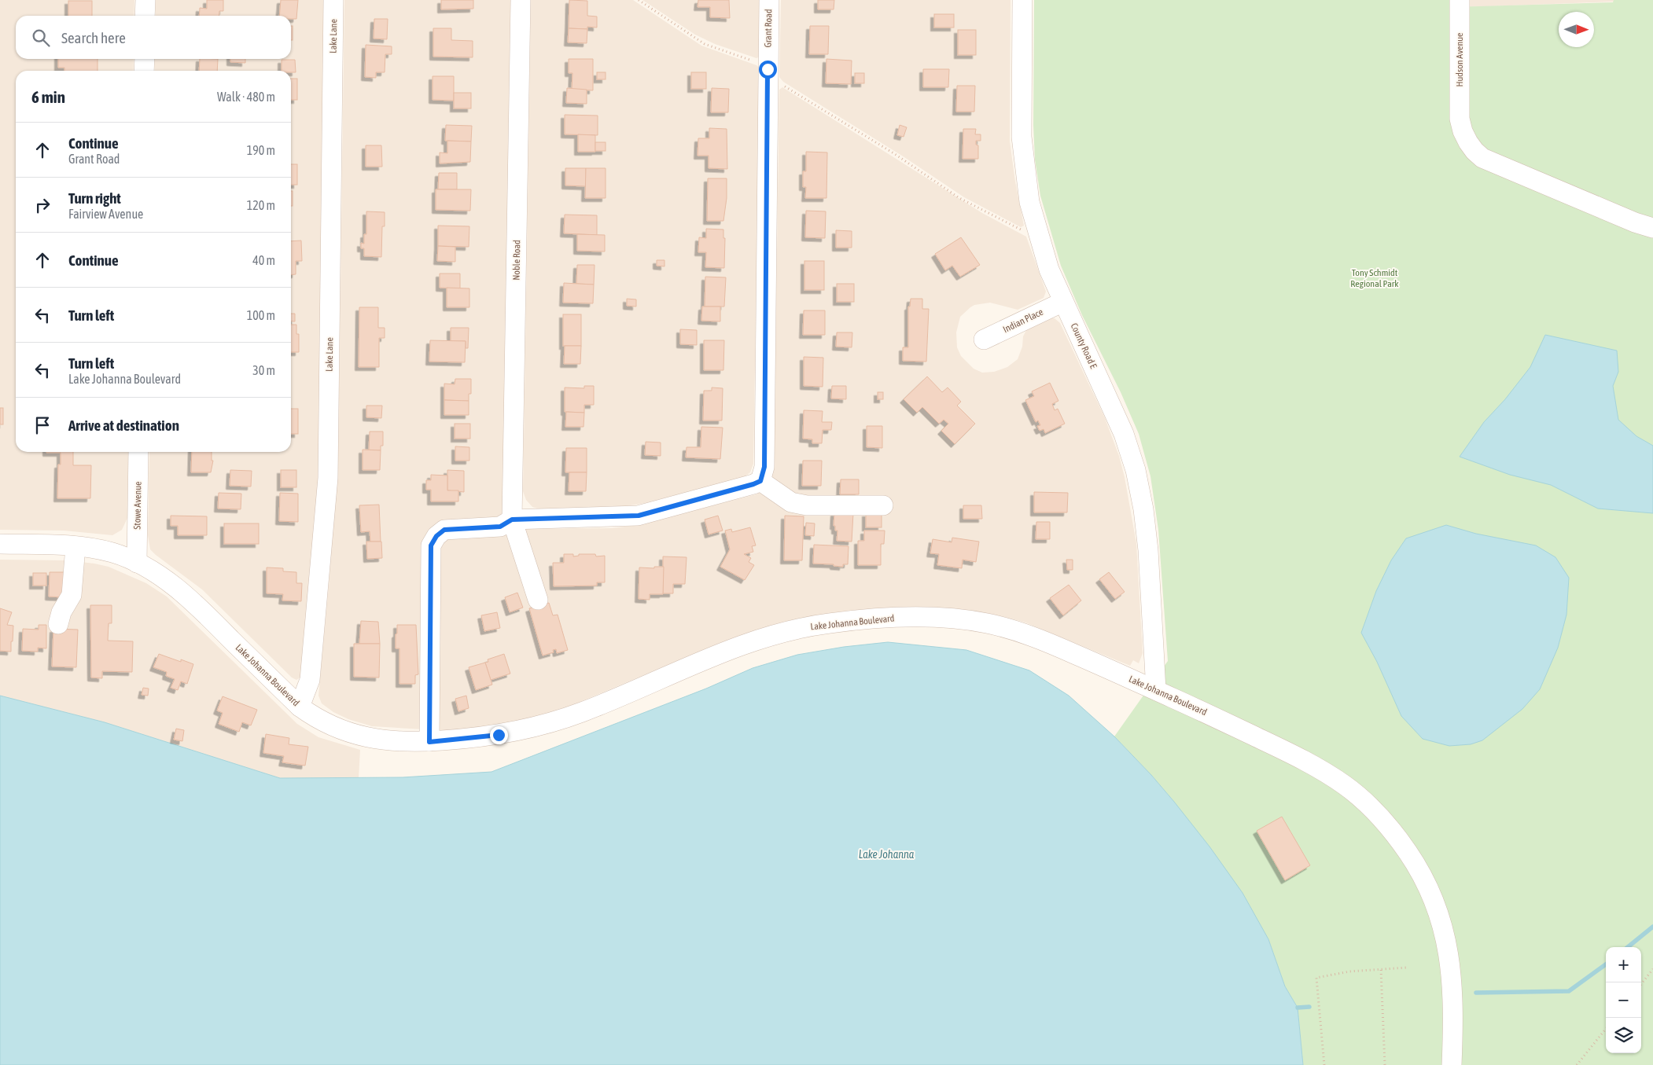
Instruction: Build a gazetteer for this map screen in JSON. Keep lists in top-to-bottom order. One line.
{"streets":{"street":["Grant Road","Lake Lane","Hudson Avenue","Noble Road","Indian Place","County Road E","Stowe Avenue","Lake Johanna Boulevard"]},"crossings":[["Lake Lane","Lake Johanna Boulevard"],["Indian Place","County Road E"],["County Road E","Lake Johanna Boulevard"],["Stowe Avenue","Lake Johanna Boulevard"]],"water":["Lake Johanna"],"parks":["Tony Schmidt Regional Park"],"north":"right","page":{"search":"Search here","heading":["6 min","Walk · 480 m"],"list":[["Continue","Grant Road","190 m"],["Turn right","Fairview Avenue","120 m"],["Continue","40 m"],["Turn left","100 m"],["Turn left","Lake Johanna Boulevard","30 m"],"Arrive at destination"],"map_buttons":["+","−"]}}
